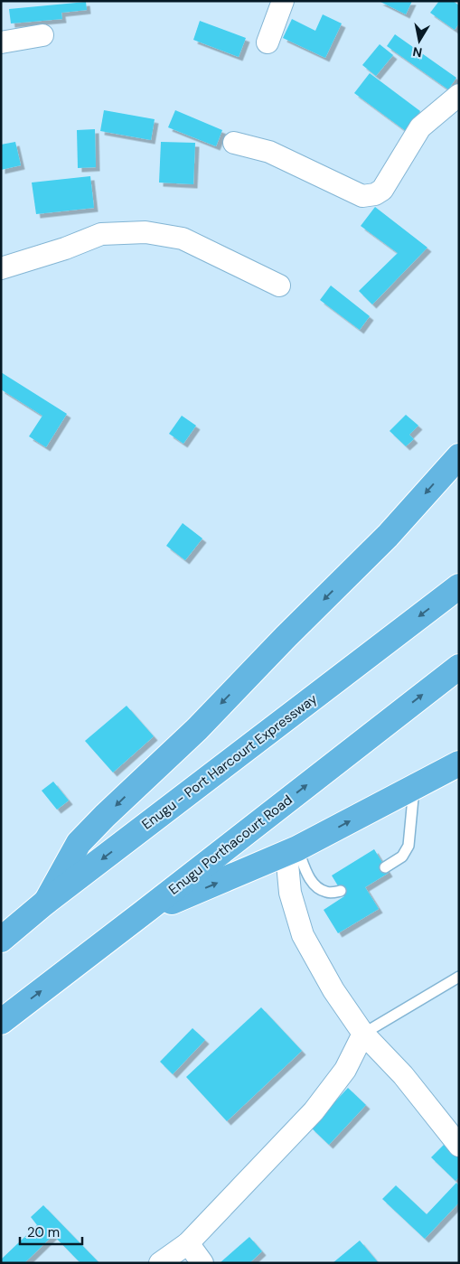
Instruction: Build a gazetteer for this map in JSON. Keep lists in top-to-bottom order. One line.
{"streets":{"highway":["Enugu - Port Harcourt Expressway","Enugu Porthacourt Road"]},"scale_bar":"20 m","north":"bottom"}
